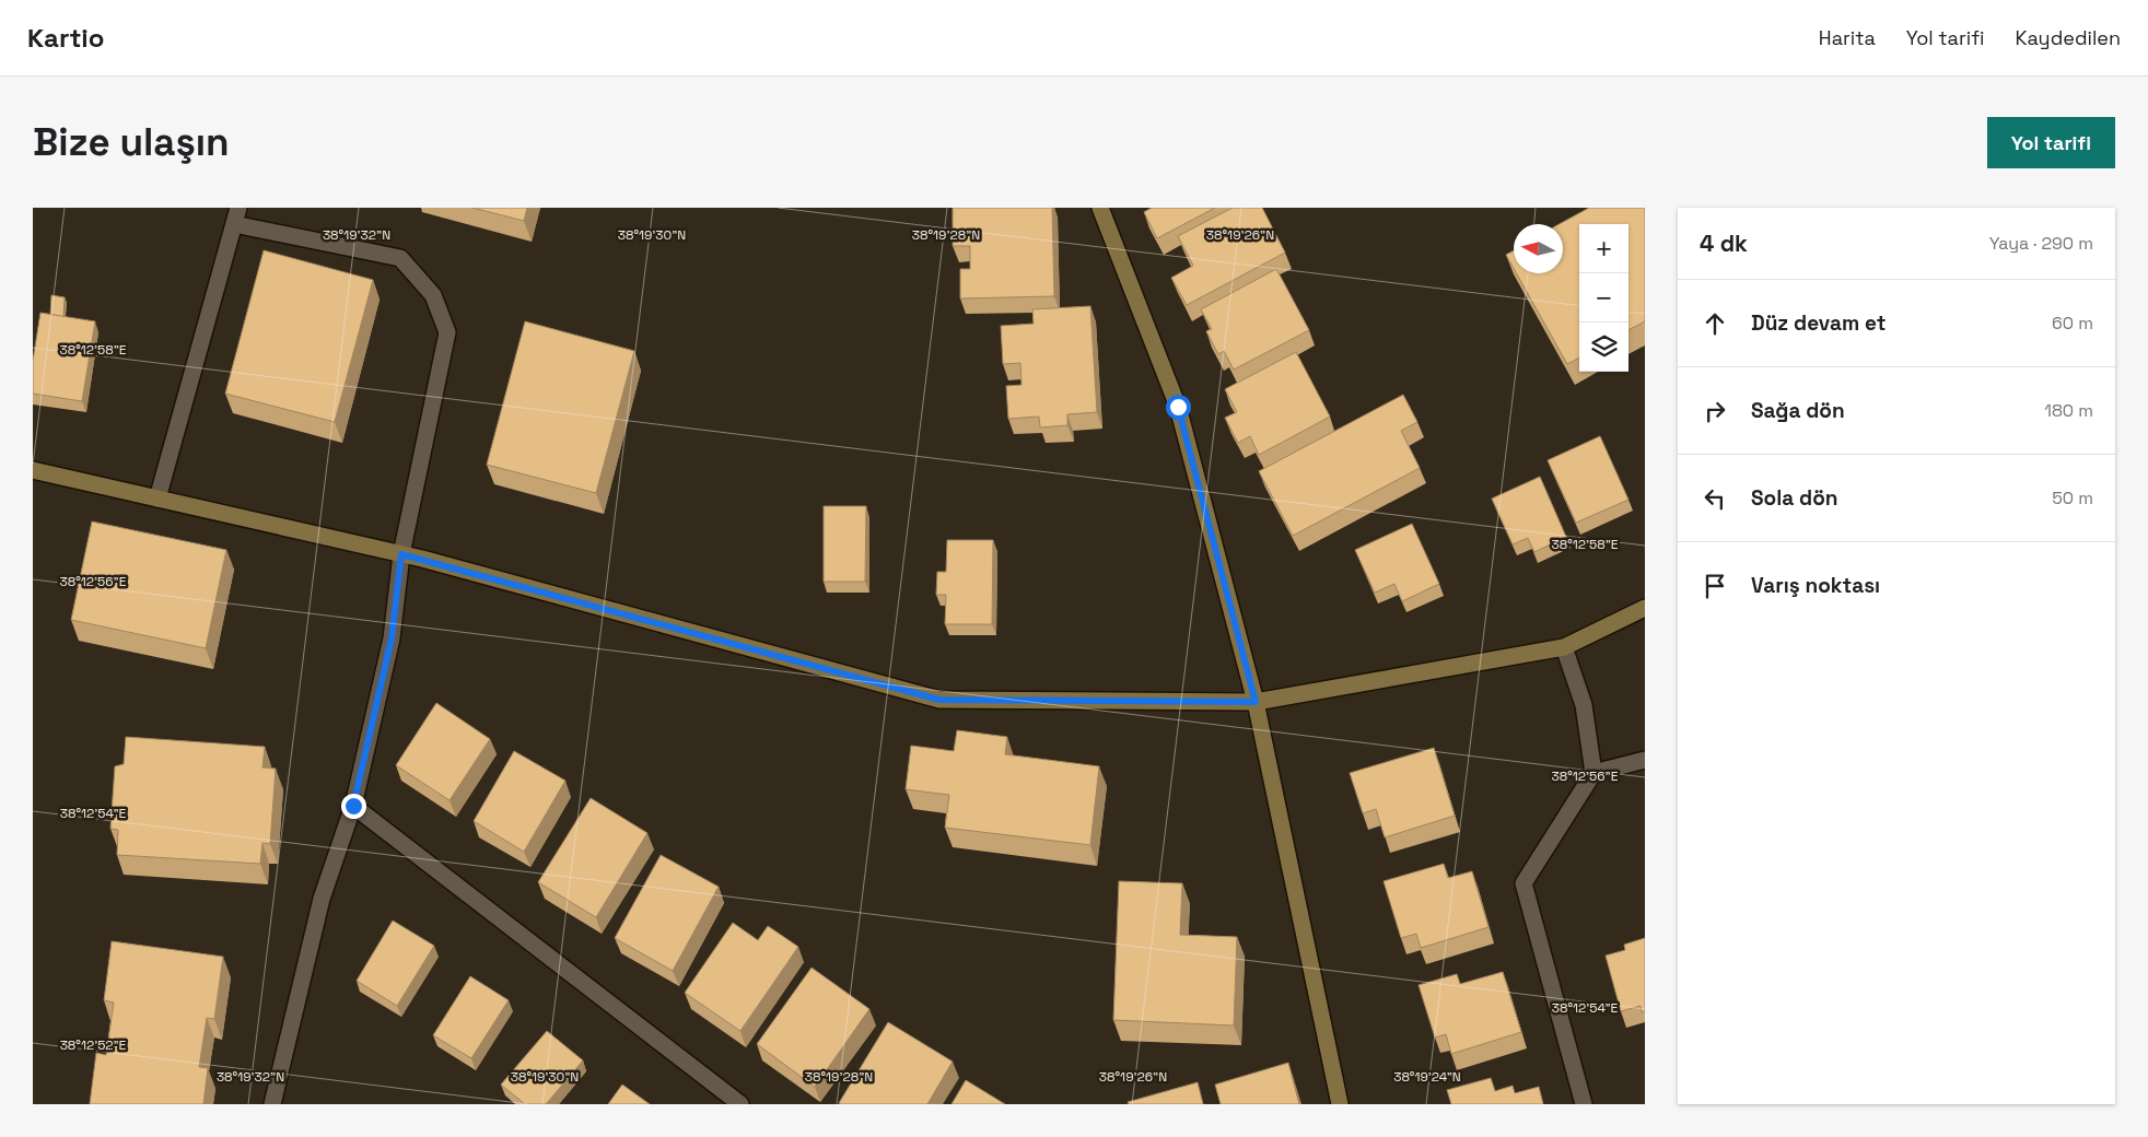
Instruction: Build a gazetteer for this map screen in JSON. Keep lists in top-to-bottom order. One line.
{"north":"left","page":{"header":"Kartio","nav":["Harita","Yol tarifi","Kaydedilen"],"buttons":"Yol tarifi","title":"Bize ulaşın","heading":["4 dk","Yaya · 290 m"],"map_buttons":["+","−"],"list":[["Düz devam et","60 m"],["Sağa dön","180 m"],["Sola dön","50 m"],"Varış noktası"]},"coordinates":["38°19'32\"N","38°19'30\"N","38°19'28\"N","38°19'26\"N","38°12'58\"E","38°12'56\"E","38°12'54\"E","38°12'52\"E","38°19'24\"N"]}
